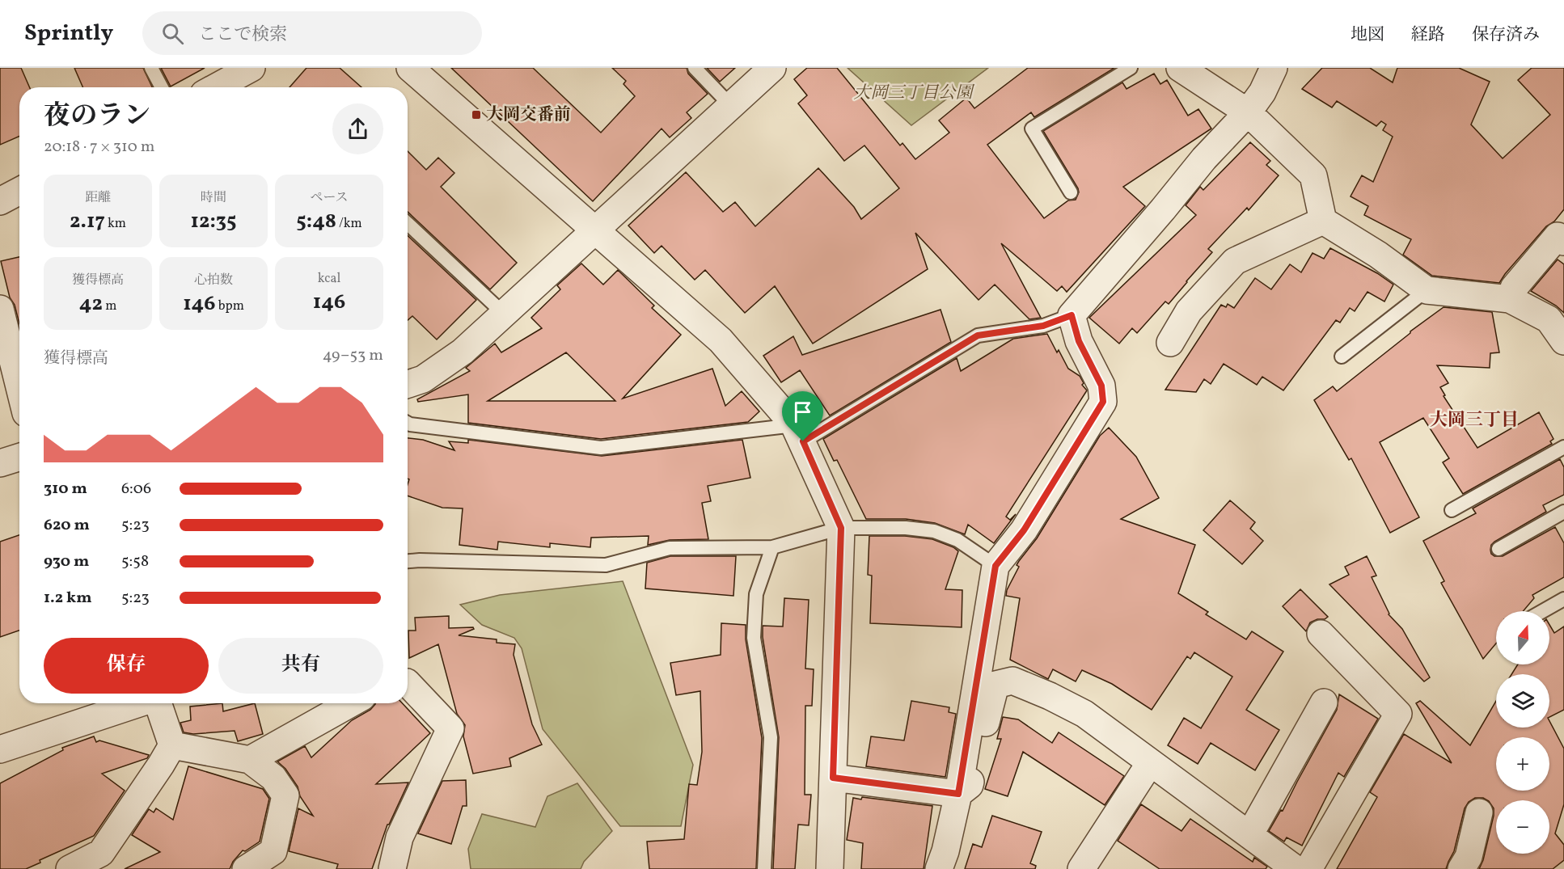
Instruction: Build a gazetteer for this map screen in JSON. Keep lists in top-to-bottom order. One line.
{"districts":["大岡三丁目"],"parks":["大岡三丁目公園"],"places":{"transit":["大岡交番前"]},"north":"top","page":{"header":"Sprintly","search":"ここで検索","nav":["地図","経路","保存済み"],"heading":["夜のラン","20:18 · 7 × 310 m"],"stats":[["距離","2.17 km"],["時間","12:35"],["ペース","5:48 /km"],["獲得標高","42 m"],["心拍数","146 bpm"],["kcal","146"]],"chart":["獲得標高","49–53 m"],"list":[{"name":"310 m","note":"6:06"},{"name":"620 m","note":"5:23"},{"name":"930 m","note":"5:58"},{"name":"1.2 km","note":"5:23"}],"map_buttons":["+","−"],"buttons":["保存","共有"]}}
